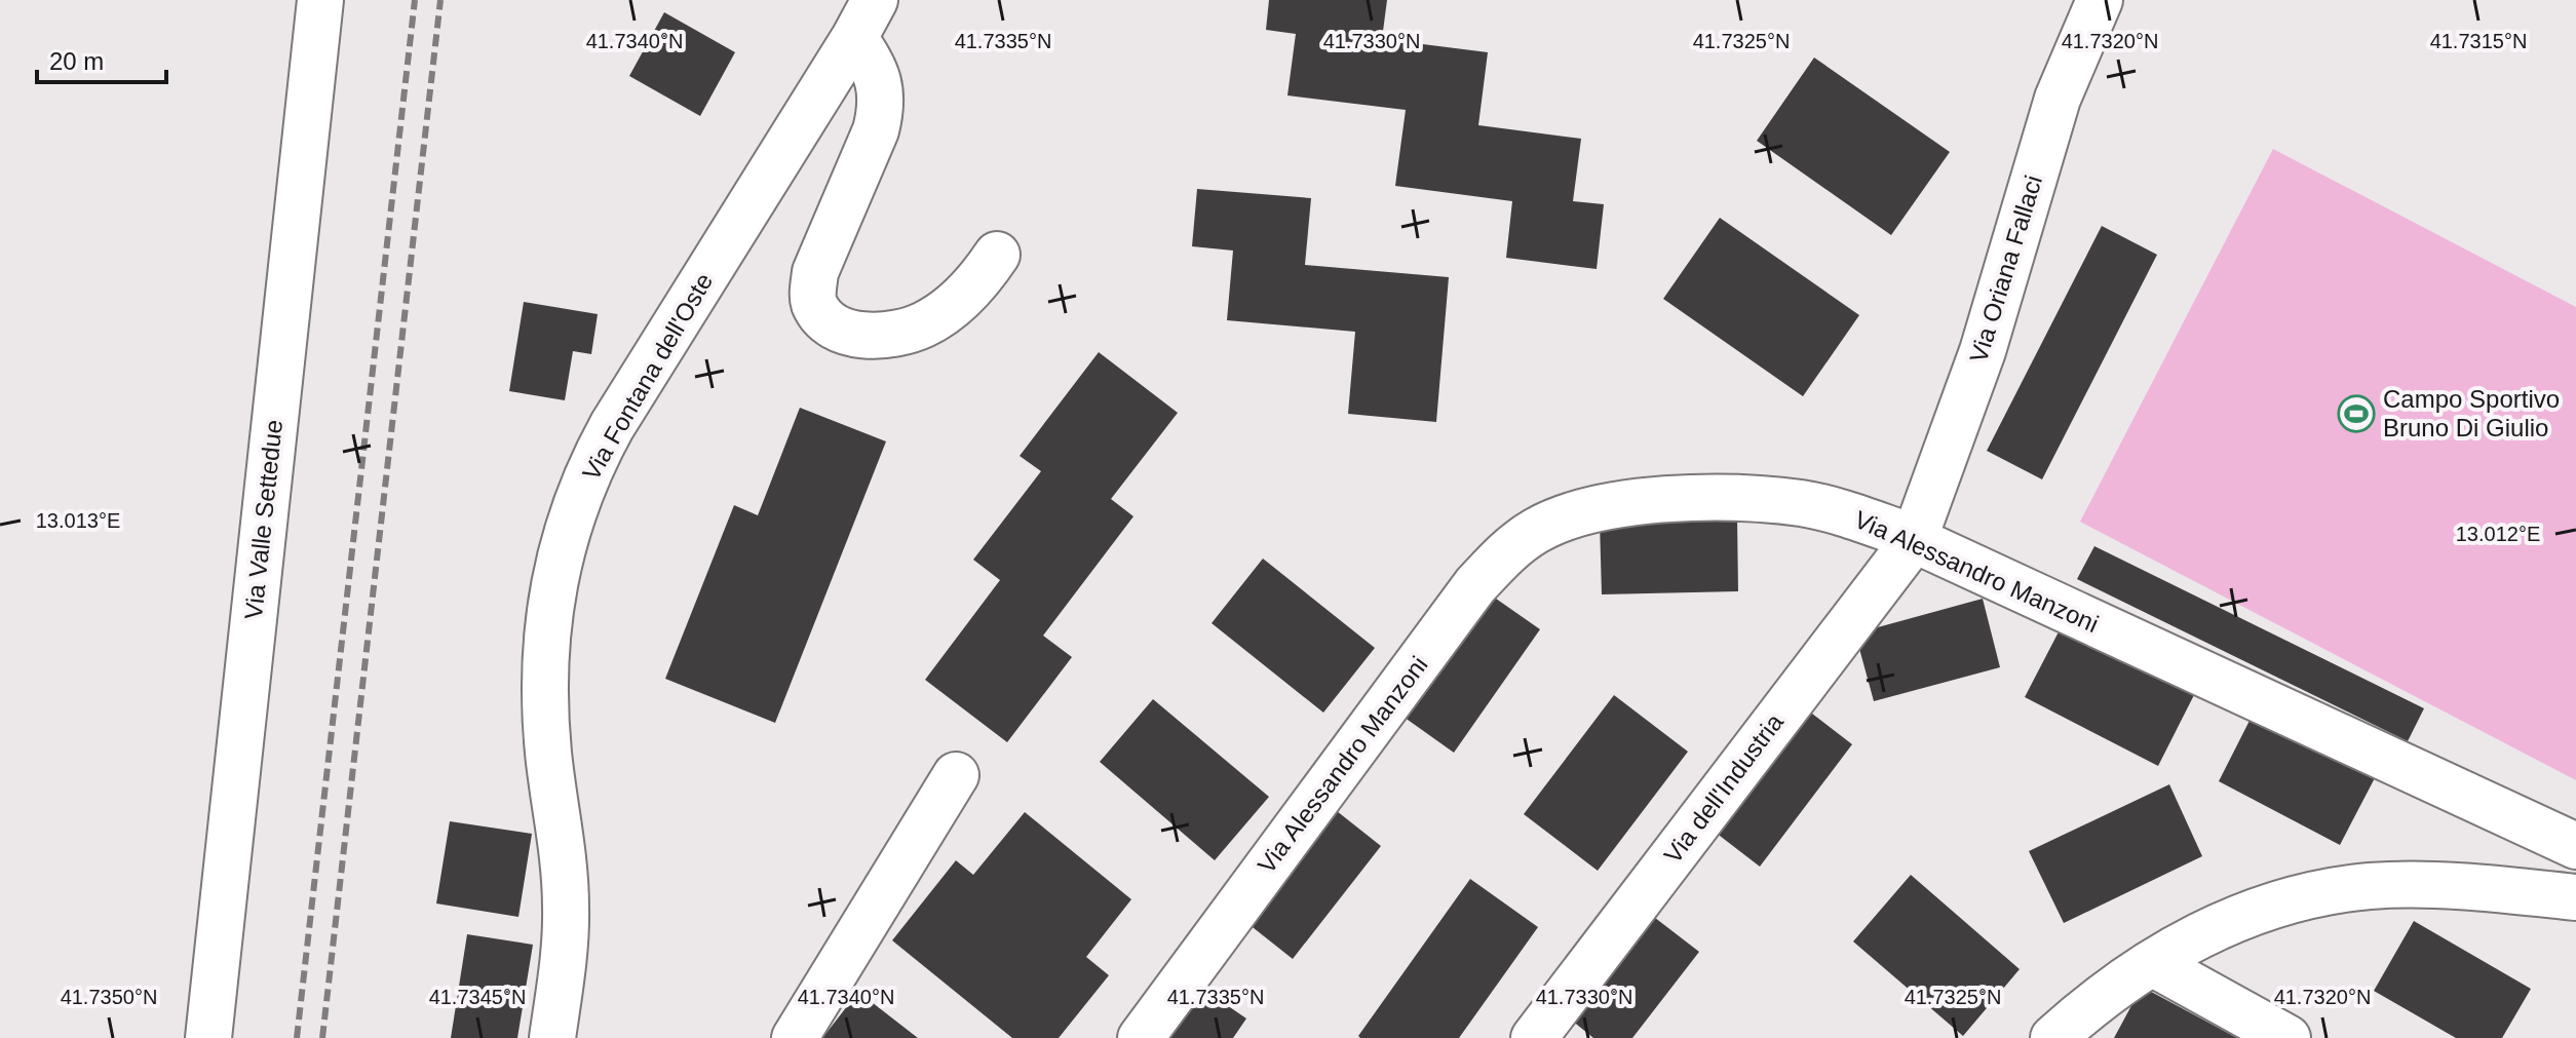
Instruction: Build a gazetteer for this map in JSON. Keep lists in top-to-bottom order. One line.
{"streets":{"street":["Via Oriana Fallaci","Via Fontana dell'Oste","Via Valle Settedue","Via Alessandro Manzoni","Via dell'Industria"]},"crossings":[["Via Oriana Fallaci","Via Alessandro Manzoni"],["Via Oriana Fallaci","Via dell'Industria"],["Via Alessandro Manzoni","Via dell'Industria"]],"places":{"sports":["Campo Sportivo Bruno Di Giulio"]},"scale_bar":"20 m","coordinates":["41.7340°N","41.7335°N","41.7330°N","41.7325°N","41.7320°N","41.7315°N","13.013°E","13.012°E","41.7350°N","41.7345°N"]}
